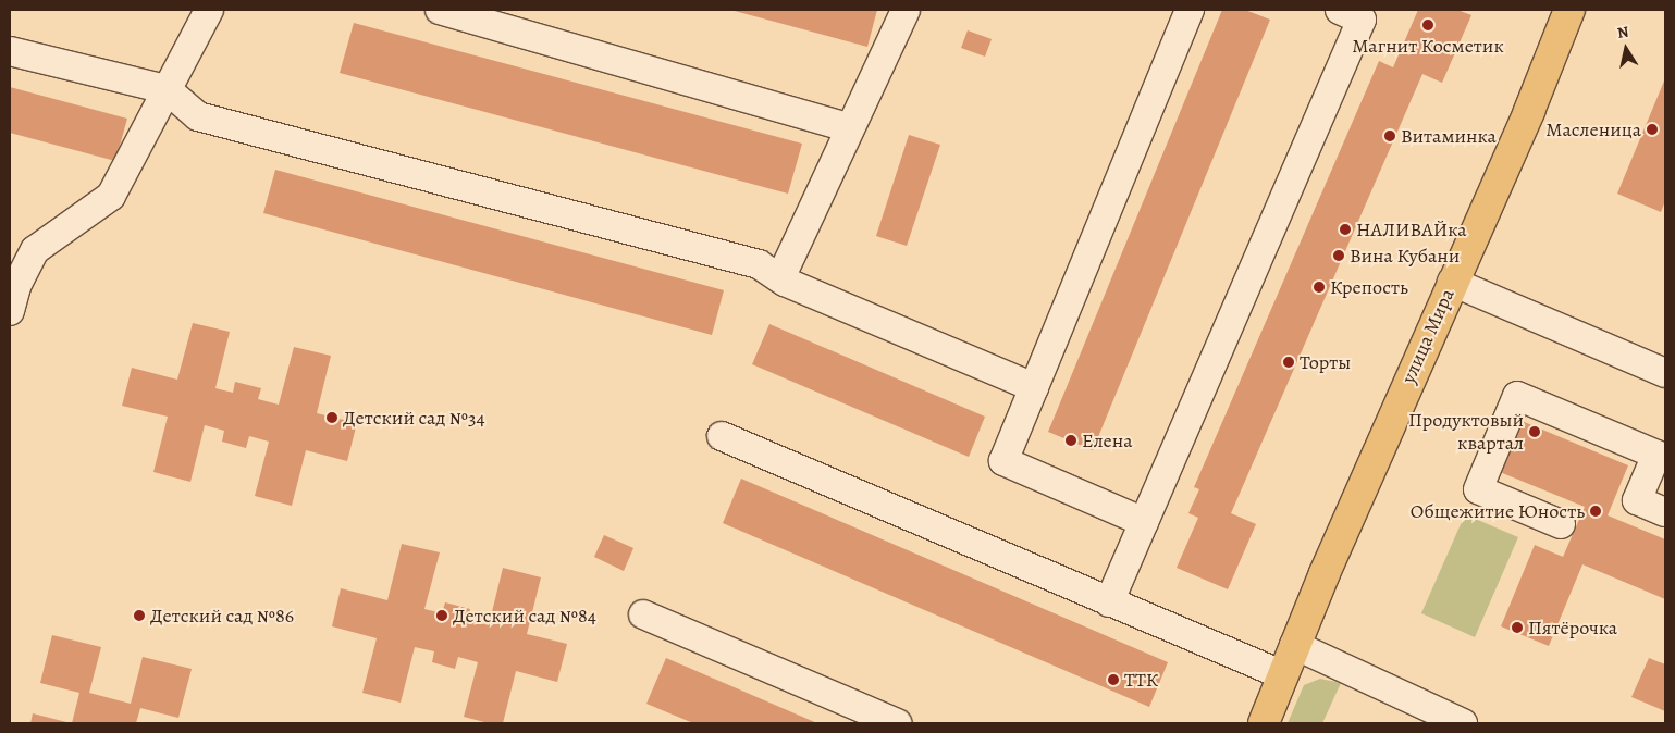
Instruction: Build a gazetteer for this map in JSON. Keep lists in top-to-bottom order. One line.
{"streets":{"main road":["улица Мира"]},"places":["Магнит Косметик","Масленица","Витаминка","НАЛИВАЙка","Вина Кубани","Крепость","Торты","Детский сад №34","Продуктовый квартал","Елена","Общежитие Юность","Детский сад №86","Детский сад №84","Пятёрочка","ТТК"],"north":"top"}
